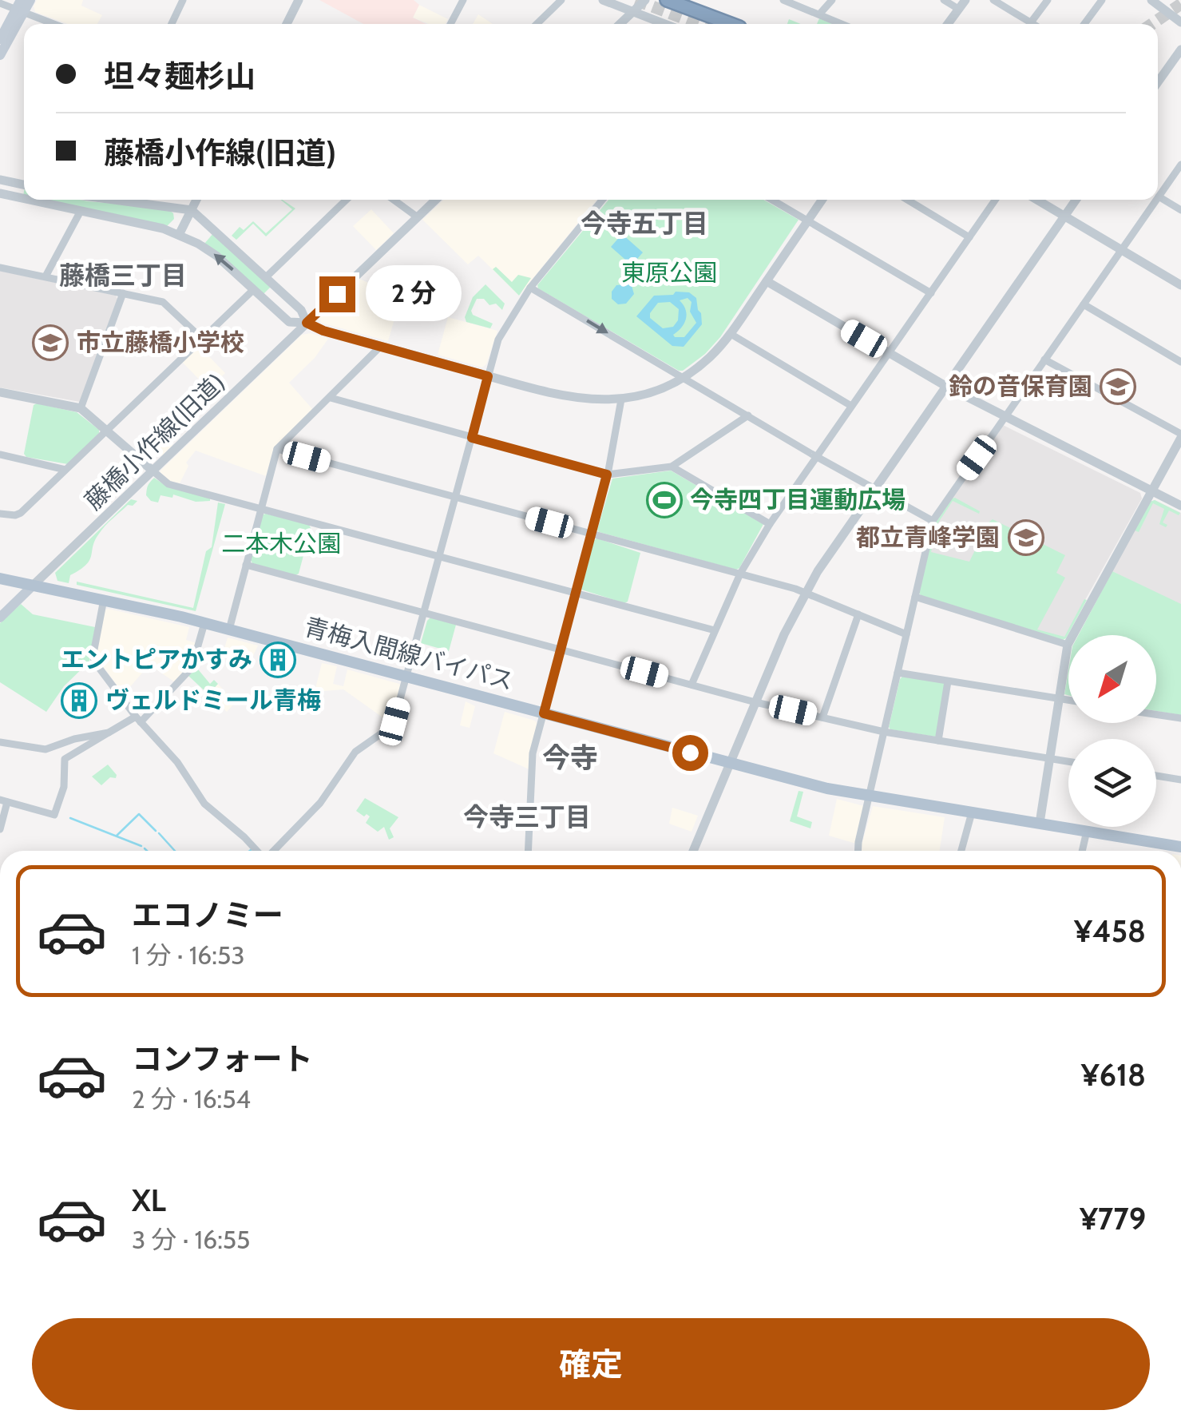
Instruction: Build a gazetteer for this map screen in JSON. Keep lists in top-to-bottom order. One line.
{"streets":{"main road":["青梅入間線バイパス"],"street":["藤橋小作線(旧道)"]},"crossings":[["藤橋小作線(旧道)","青梅入間線バイパス"]],"districts":["今寺五丁目","藤橋三丁目","今寺","今寺三丁目"],"parks":["東原公園","二本木公園"],"places":{"school or university":["市立藤橋小学校","鈴の音保育園","都立青峰学園"],"sports":["今寺四丁目運動広場"],"building":["エントピアかすみ","ヴェルドミール青梅"]},"north":"bottom left","page":{"banner":["坦々麺杉山","藤橋小作線(旧道)"],"bubble":"2 分","list":[{"name":"エコノミー","note":"1 分 · 16:53","value":"¥458"},{"name":"コンフォート","note":"2 分 · 16:54","value":"¥618"},{"name":"XL","note":"3 分 · 16:55","value":"¥779"}],"buttons":"確定"}}
